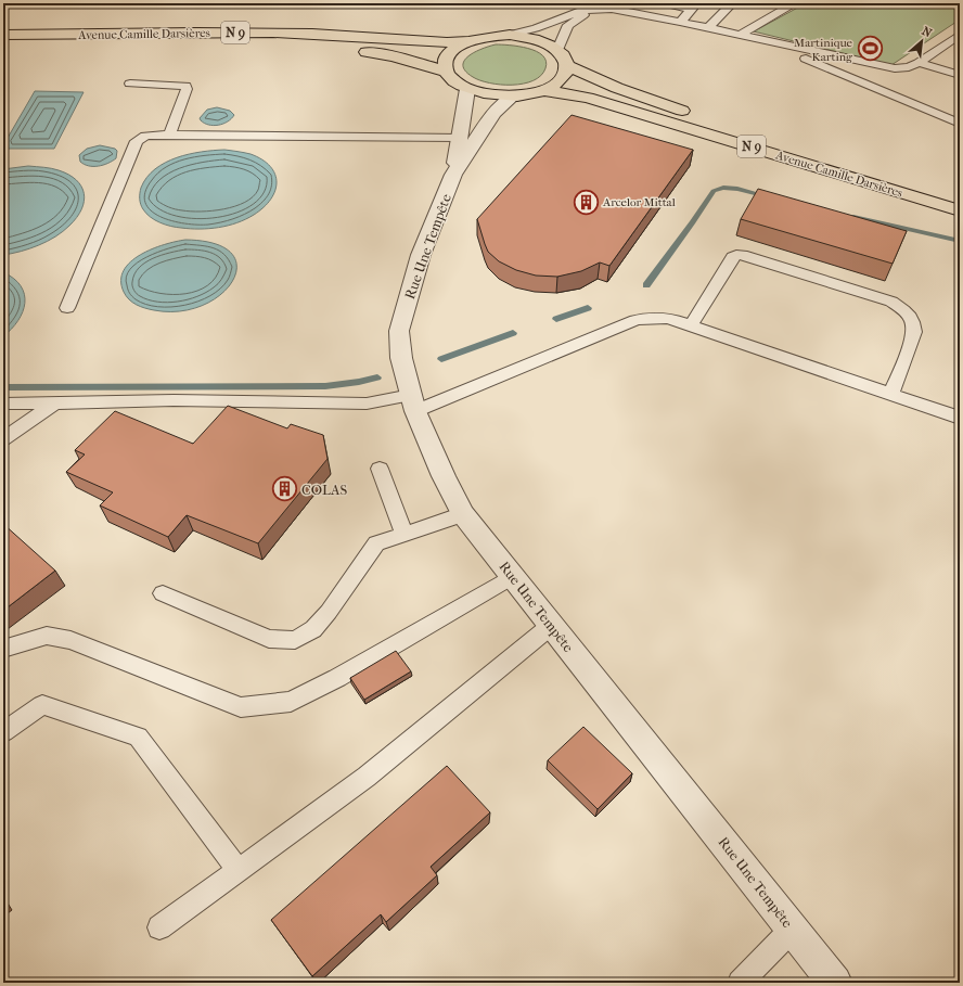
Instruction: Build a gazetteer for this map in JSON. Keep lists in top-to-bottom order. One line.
{"streets":{"main road":["N 9","Avenue Camille Darsières"],"street":["Rue Une Tempête"]},"places":{"sports":["Martinique Karting"],"building":["Arcelor Mittal","COLAS"]},"north":"top right"}
